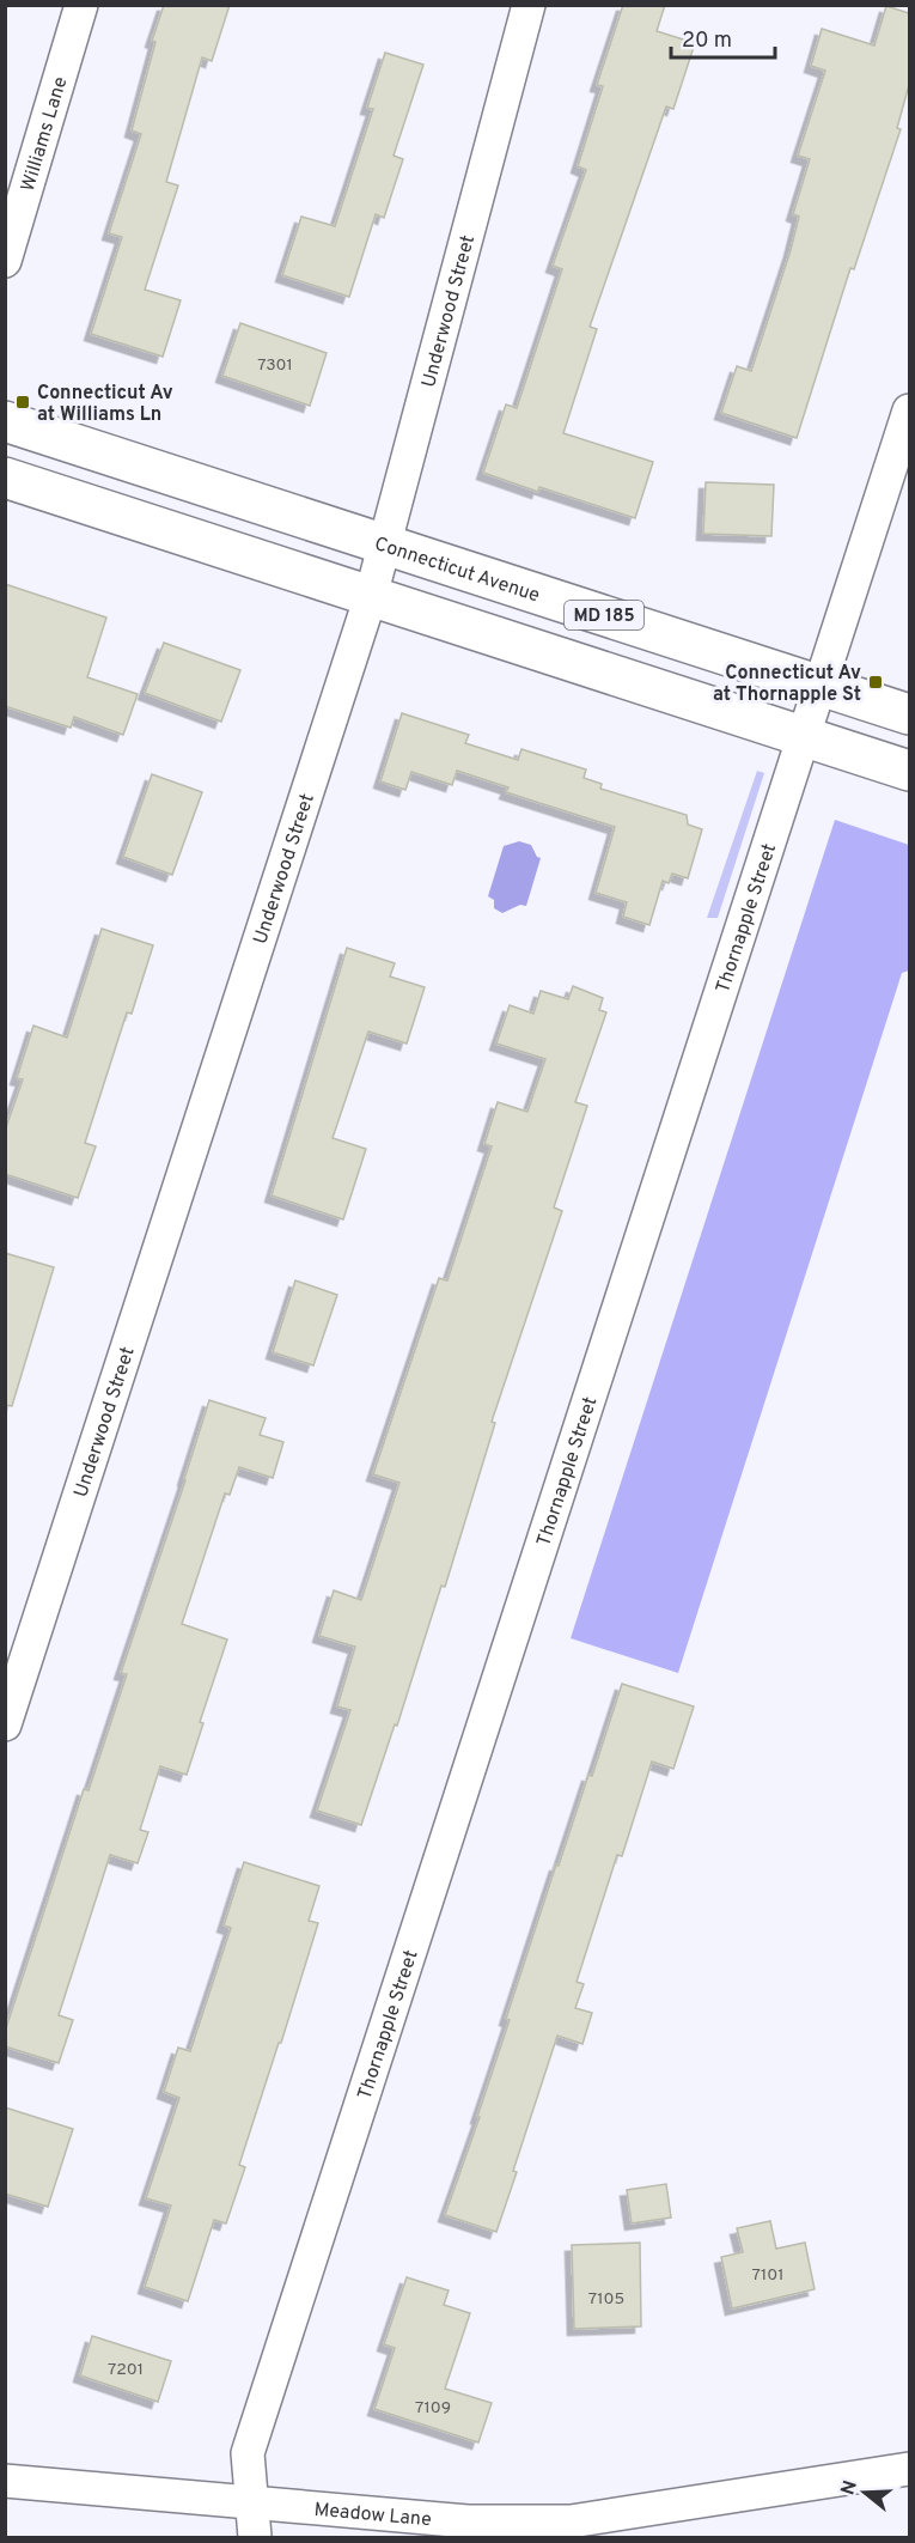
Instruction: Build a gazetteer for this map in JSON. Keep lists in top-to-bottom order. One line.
{"streets":{"main road":["Connecticut Avenue","MD 185"],"street":["Williams Lane","Underwood Street","Thornapple Street","Meadow Lane"]},"crossings":[["Underwood Street","Connecticut Avenue"],["Underwood Street","MD 185"],["Connecticut Avenue","Thornapple Street"],["MD 185","Thornapple Street"],["Thornapple Street","Meadow Lane"]],"places":{"transit":["Connecticut Av at Williams Ln","Connecticut Av at Thornapple St"]},"house_numbers":["7301","7101","7105","7201","7109"],"scale_bar":"20 m","north":"left"}
